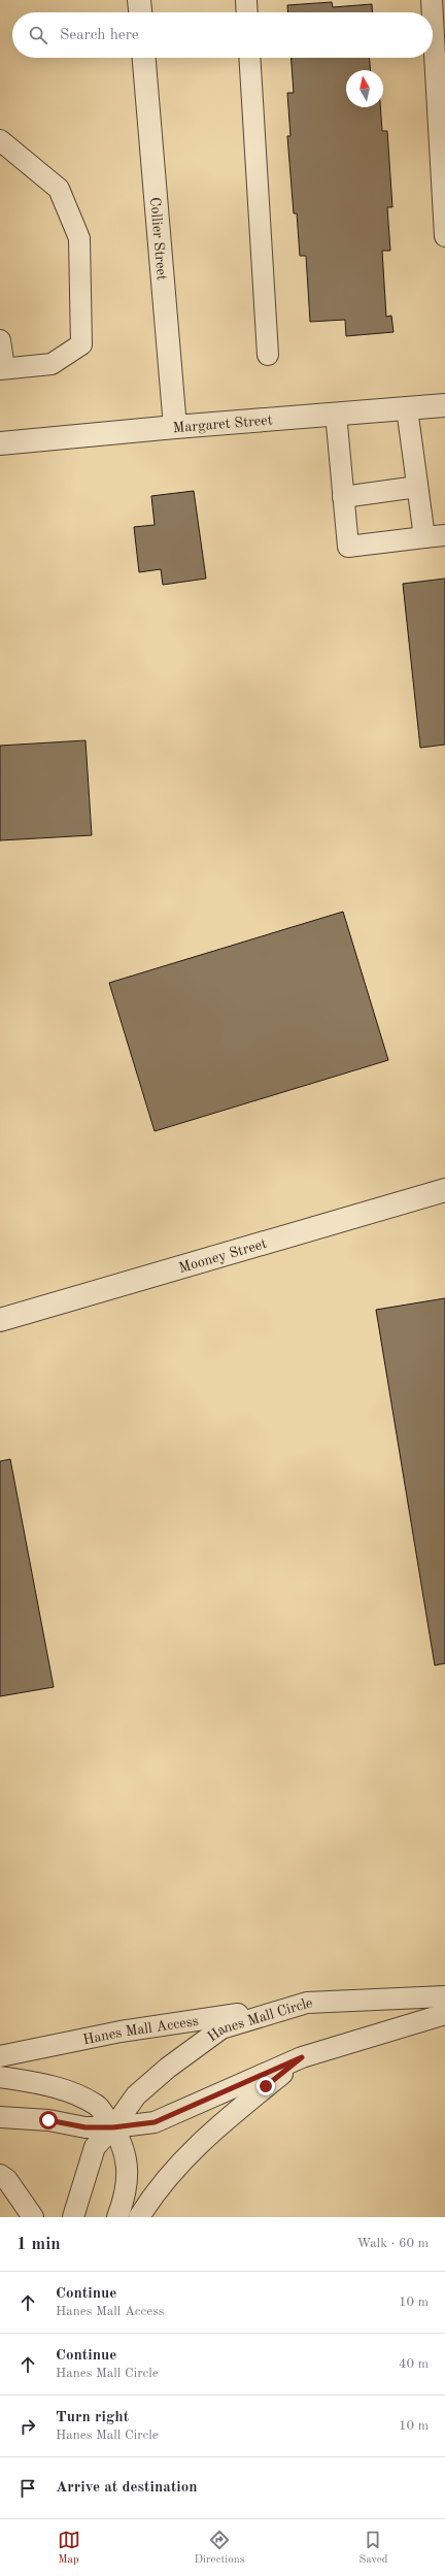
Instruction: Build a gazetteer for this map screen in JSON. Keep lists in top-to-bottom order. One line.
{"streets":{"street":["Collier Street","Margaret Street","Mooney Street"],"lane":["Hanes Mall Circle","Hanes Mall Access"]},"crossings":[["Collier Street","Margaret Street"],["Hanes Mall Circle","Hanes Mall Access"]],"north":"top","page":{"search":"Search here","heading":["1 min","Walk · 60 m"],"list":[["Continue","Hanes Mall Access","10 m"],["Continue","Hanes Mall Circle","40 m"],["Turn right","Hanes Mall Circle","10 m"],"Arrive at destination"],"nav":["Map","Directions","Saved"]}}
